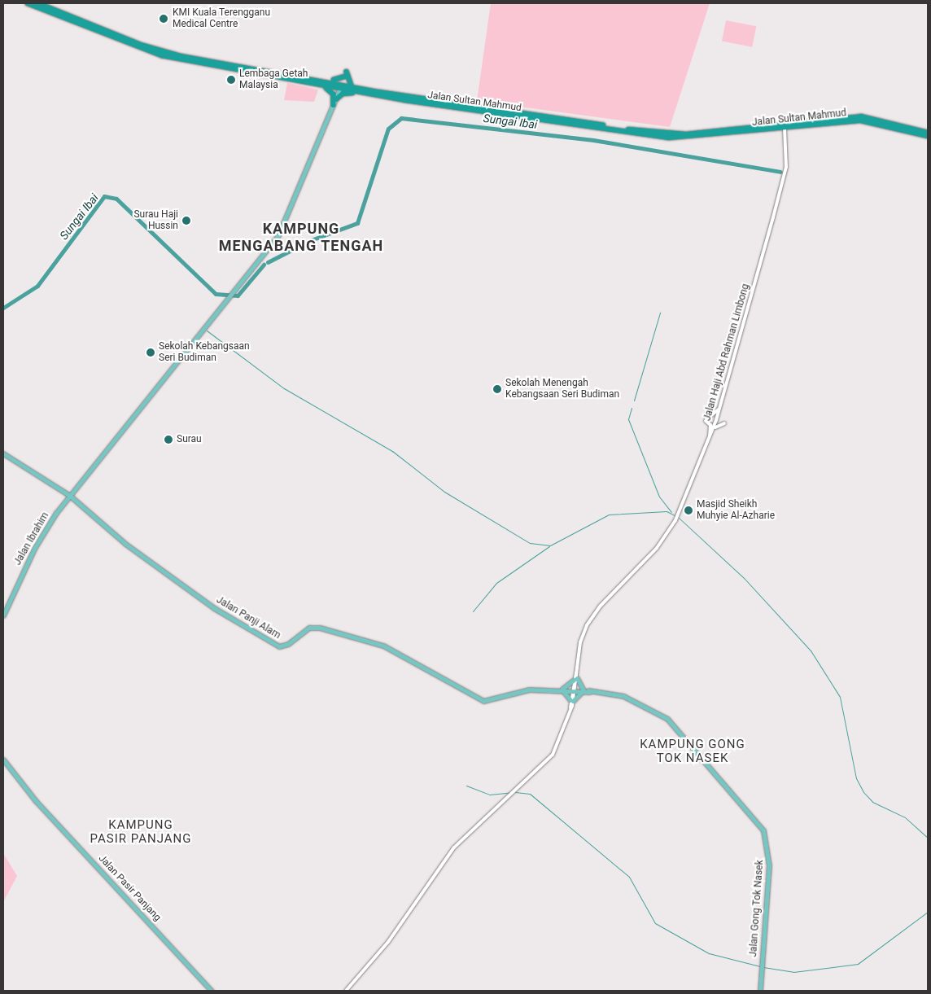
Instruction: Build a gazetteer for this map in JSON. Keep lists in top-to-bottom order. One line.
{"streets":{"highway":["Jalan Sultan Mahmud"],"main road":["Jalan Ibrahim","Jalan Panji Alam","Jalan Pasir Panjang","Jalan Gong Tok Nasek"],"street":["Jalan Haji Abd Rahman Limbong"]},"crossings":[["Jalan Sultan Mahmud","Jalan Haji Abd Rahman Limbong"],["Jalan Sultan Mahmud","Jalan Ibrahim"],["Jalan Haji Abd Rahman Limbong","Jalan Panji Alam"],["Jalan Ibrahim","Jalan Panji Alam"],["Jalan Panji Alam","Jalan Gong Tok Nasek"]],"districts":["KAMPUNG MENGABANG TENGAH","KAMPUNG GONG TOK NASEK","KAMPUNG PASIR PANJANG"],"water":["Sungai Ibai"],"places":["KMI Kuala Terengganu Medical Centre","Lembaga Getah Malaysia","Surau Haji Hussin","Sekolah Kebangsaan Seri Budiman","Sekolah Menengah Kebangsaan Seri Budiman","Surau","Masjid Sheikh Muhyie Al-Azharie"]}
